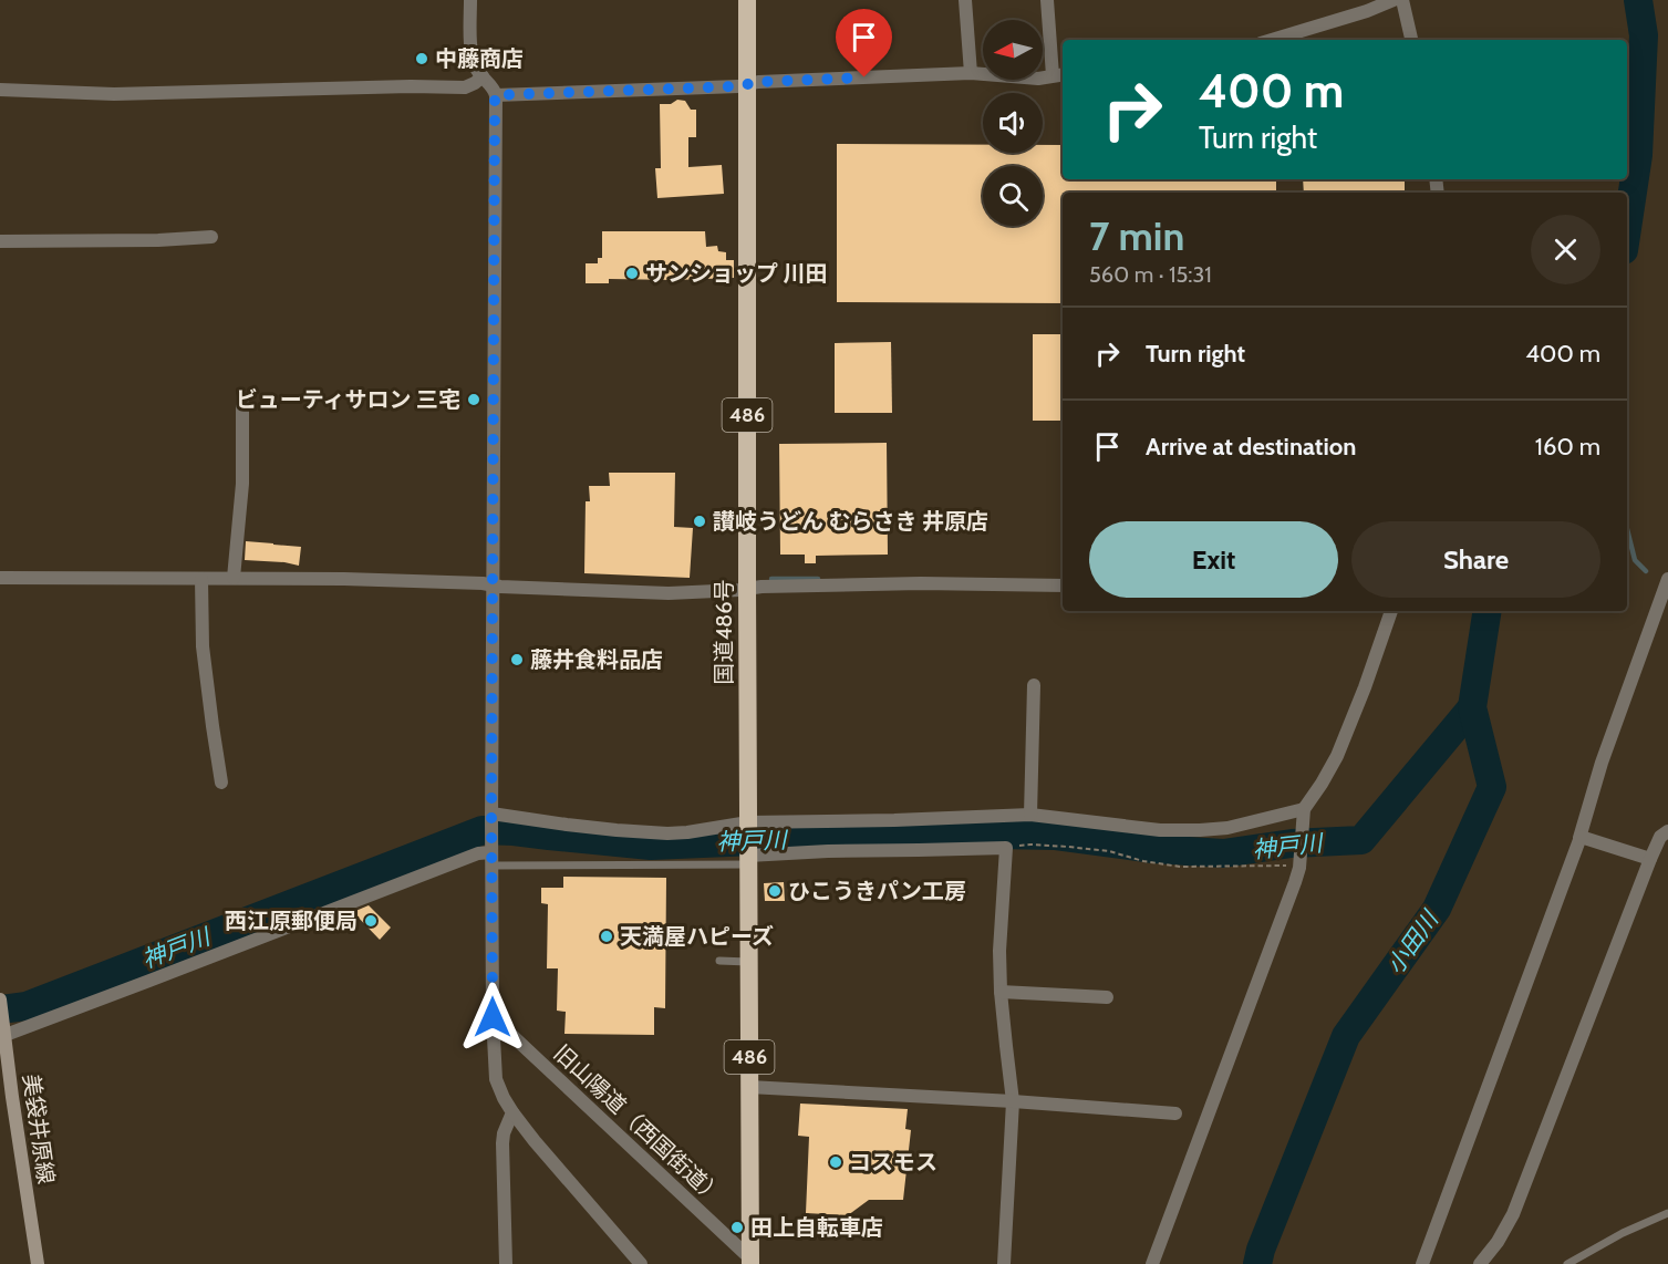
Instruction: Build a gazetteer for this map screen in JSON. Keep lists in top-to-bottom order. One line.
{"streets":{"highway":["486","国道486号"],"main road":["美袋井原線"],"street":["旧山陽道（西国街道）"]},"crossings":[["国道486号","旧山陽道（西国街道）"]],"water":["神戸川","小田川"],"places":["中藤商店","サンショップ 川田","ビューティサロン 三宅","讃岐うどん むらさき 井原店","藤井食料品店","ひこうきパン工房","西江原郵便局","天満屋ハピーズ","コスモス","田上自転車店"],"north":"left","page":{"turn":["400 m","Turn right"],"heading":["7 min","560 m · 15:31"],"list":[{"name":"Turn right","value":"400 m"},{"name":"Arrive at destination","value":"160 m"}],"buttons":["Exit","Share"]}}
